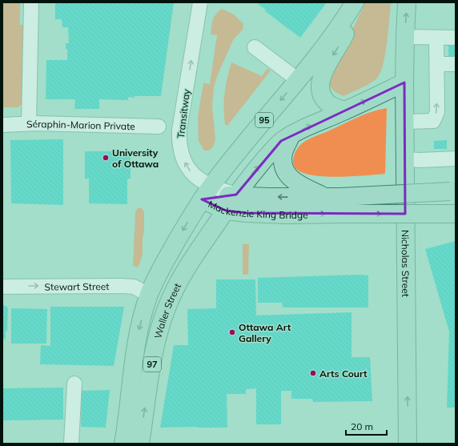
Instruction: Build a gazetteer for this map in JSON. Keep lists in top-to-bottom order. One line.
{"streets":{"main road":["95","Mackenzie King Bridge","Nicholas Street","Waller Street","97"],"street":["Transitway","Séraphin-Marion Private","Stewart Street"]},"crossings":[["Transitway","95"],["Transitway","Mackenzie King Bridge"],["Transitway","Waller Street"],["95","Mackenzie King Bridge"],["95","Waller Street"],["Mackenzie King Bridge","Waller Street"],["Stewart Street","Waller Street"]],"one_way":["Transitway","Nicholas Street","Stewart Street"],"places":["University of Ottawa","Ottawa Art Gallery","Arts Court"],"scale_bar":"20 m"}
